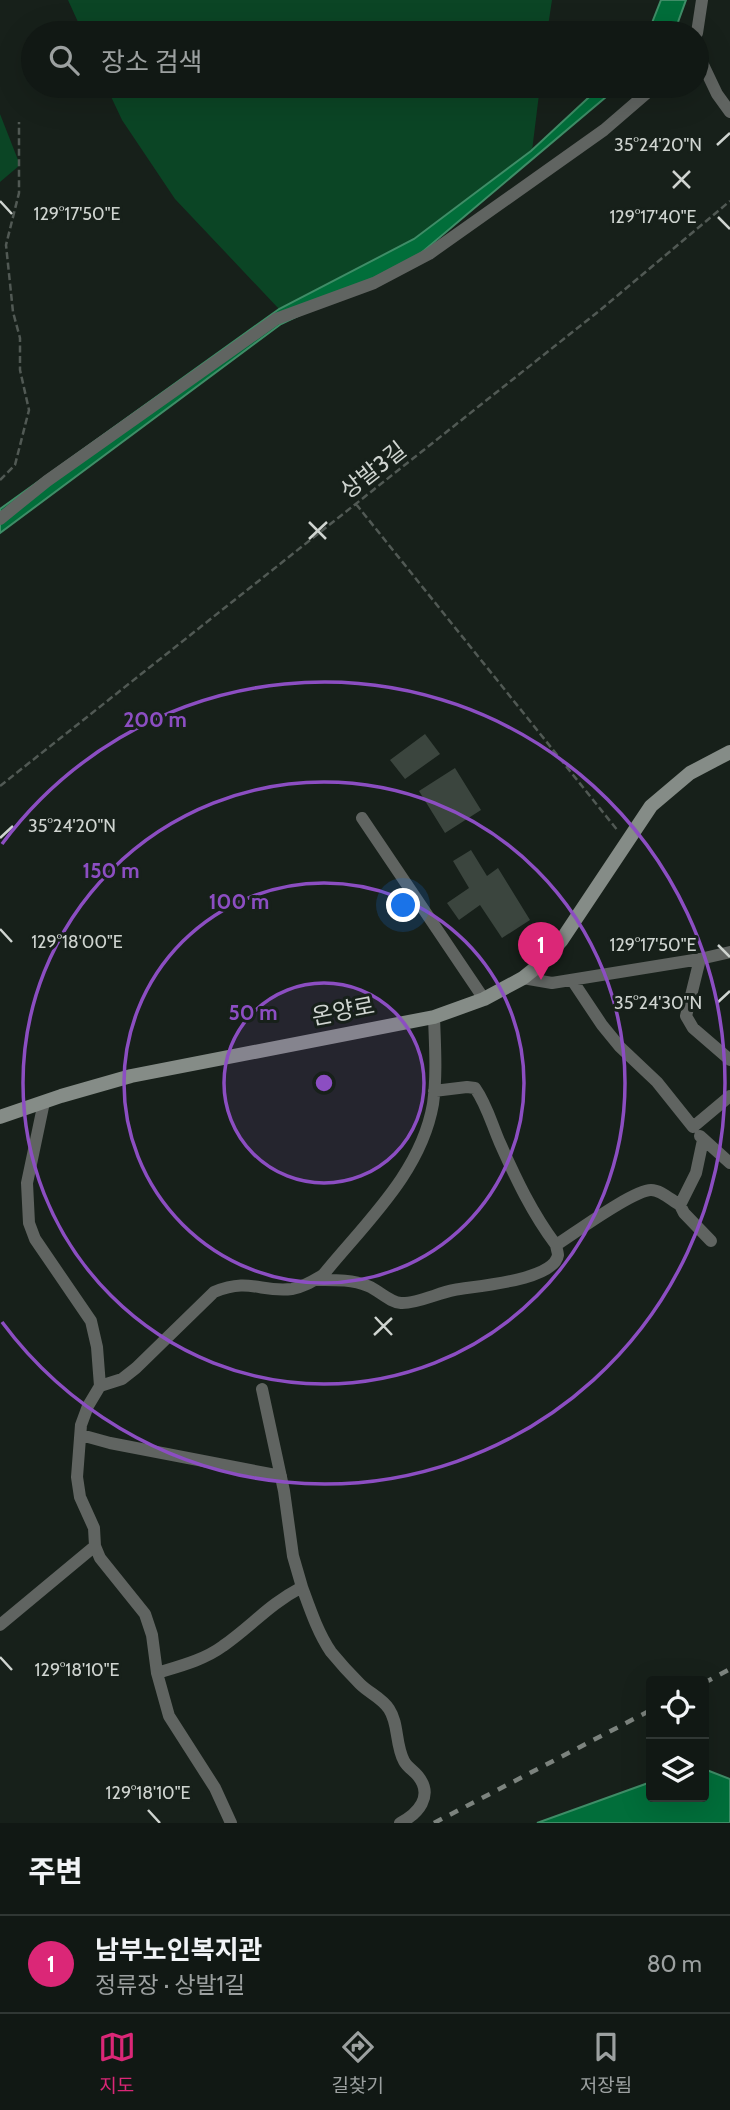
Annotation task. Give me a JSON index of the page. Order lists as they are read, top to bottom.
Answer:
{
  "streets": {
    "main road": ["온양로"],
    "path": ["상발3길"]
  },
  "page": {
    "search": "장소 검색",
    "pins": "1",
    "heading": "주변",
    "list": [
      {
        "mark": "1",
        "name": "남부노인복지관",
        "note": "정류장 · 상발1길",
        "value": "80 m"
      }
    ],
    "nav": ["지도", "길찾기", "저장됨"]
  },
  "coordinates": [
    "35°24'20\"N",
    "129°17'50\"E",
    "129°17'40\"E",
    "129°18'00\"E",
    "35°24'30\"N",
    "129°18'10\"E"
  ],
  "rings": [
    "200 m",
    "150 m",
    "100 m",
    "50 m"
  ]
}
